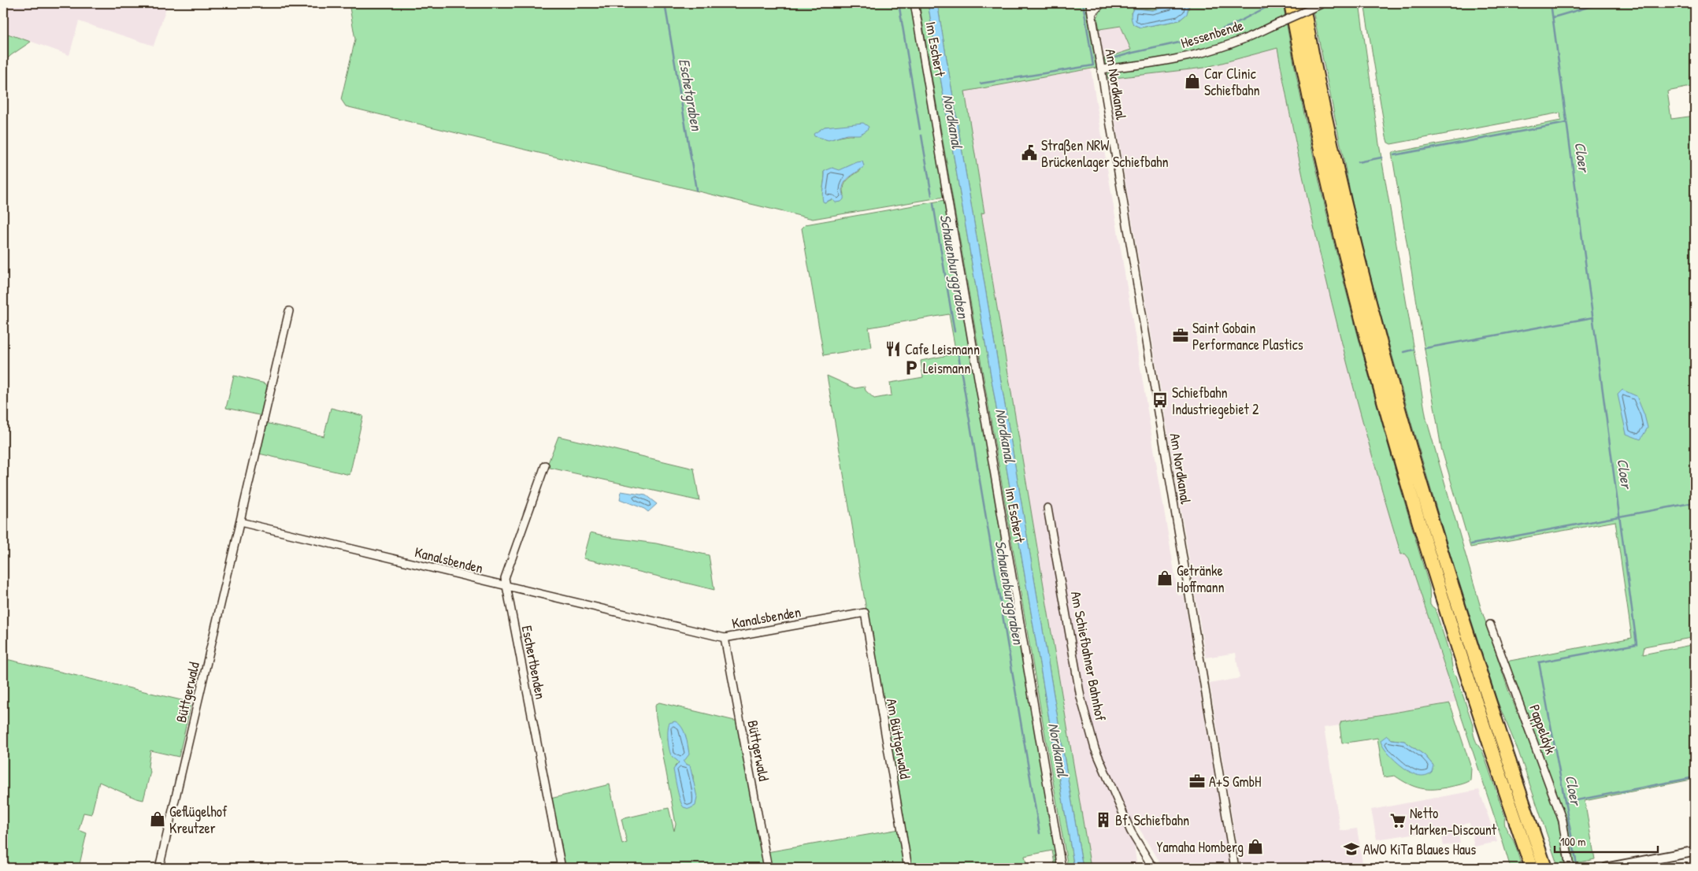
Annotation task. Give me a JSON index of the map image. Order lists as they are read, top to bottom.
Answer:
{
  "streets": {
    "street": [
      "Hessenbende",
      "Im Eschert",
      "Am Nordkanal",
      "Kanalsbenden",
      "Am Schiefbahner Bahnhof",
      "Eschertbenden",
      "Büttgerwald",
      "Pappeldyk",
      "Am Büttgerwald"
    ]
  },
  "crossings": [
    ["Hessenbende", "Am Nordkanal"],
    ["Kanalsbenden", "Eschertbenden"],
    ["Kanalsbenden", "Büttgerwald"],
    ["Kanalsbenden", "Am Büttgerwald"]
  ],
  "water": [
    "Eschetgraben",
    "Nordkanal",
    "Cloer",
    "Schauenburggraben"
  ],
  "places": {
    "shop": [
      "Car Clinic Schiefbahn",
      "Getränke Hoffmann",
      "Geflügelhof Kreutzer",
      "Yamaha Homberg"
    ],
    "public building": ["Straßen NRW Brückenlager Schiefbahn"],
    "office": ["Saint Gobain Performance Plastics", "A+S GmbH"],
    "restaurant": ["Cafe Leismann"],
    "parking": ["Leismann"],
    "bus stop": ["Schiefbahn Industriegebiet 2"],
    "building": ["Bf. Schiefbahn"],
    "supermarket": ["Netto Marken-Discount"],
    "school or university": ["AWO KiTa Blaues Haus"]
  },
  "scale_bar": "100 m"
}
